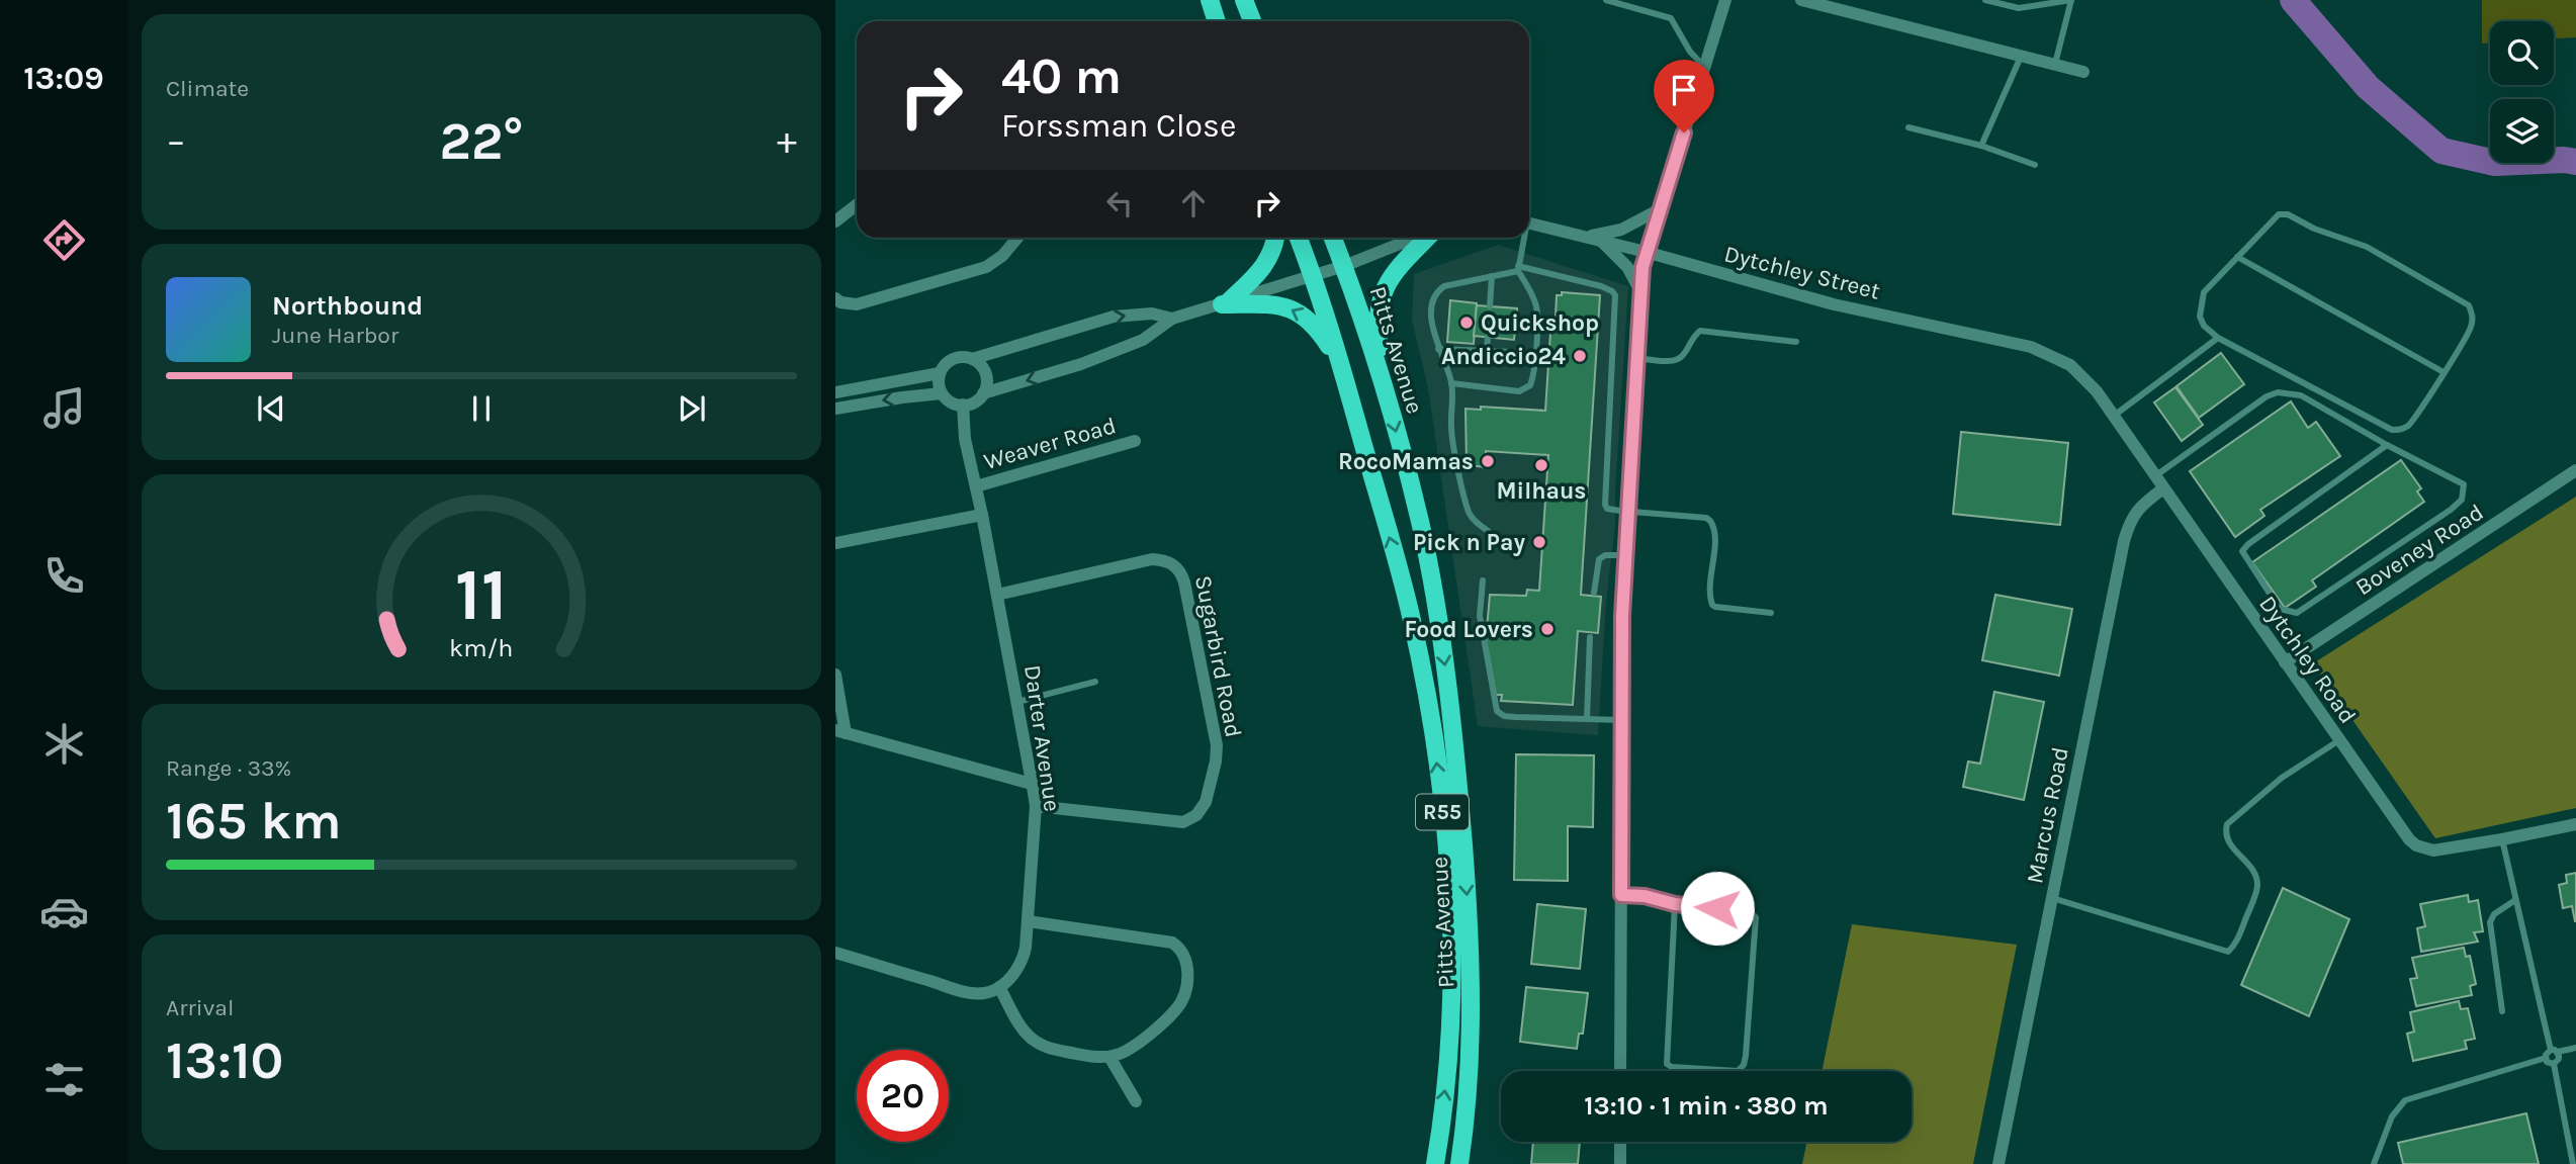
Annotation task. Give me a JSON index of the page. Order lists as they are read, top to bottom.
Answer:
{
  "streets": {
    "main road": ["Pitts Avenue", "R55"],
    "street": [
      "Dytchley Street",
      "Weaver Road",
      "Boveney Road",
      "Sugarbird Road",
      "Dytchley Road",
      "Darter Avenue",
      "Marcus Road"
    ]
  },
  "crossings": [
    ["Dytchley Street", "Dytchley Road"],
    ["Pitts Avenue", "R55"],
    ["Weaver Road", "Darter Avenue"],
    ["Boveney Road", "Dytchley Road"],
    ["Sugarbird Road", "Darter Avenue"],
    ["Dytchley Road", "Marcus Road"]
  ],
  "places": [
    "Quickshop",
    "Andiccio24",
    "RocoMamas",
    "Milhaus",
    "Pick n Pay",
    "Food Lovers"
  ],
  "page": {
    "tabs": "13:09",
    "tile": [
      "Climate",
      ["Range · 33%", "165 km"],
      ["Arrival", "13:10"]
    ],
    "turn": ["40 m", "Forssman Close"],
    "heat": ["−", "22°", "+"],
    "song": ["Northbound", "June Harbor"],
    "limit": "20",
    "trip": "13:10 · 1 min · 380 m",
    "gauge": ["11", "km/h"]
  }
}
